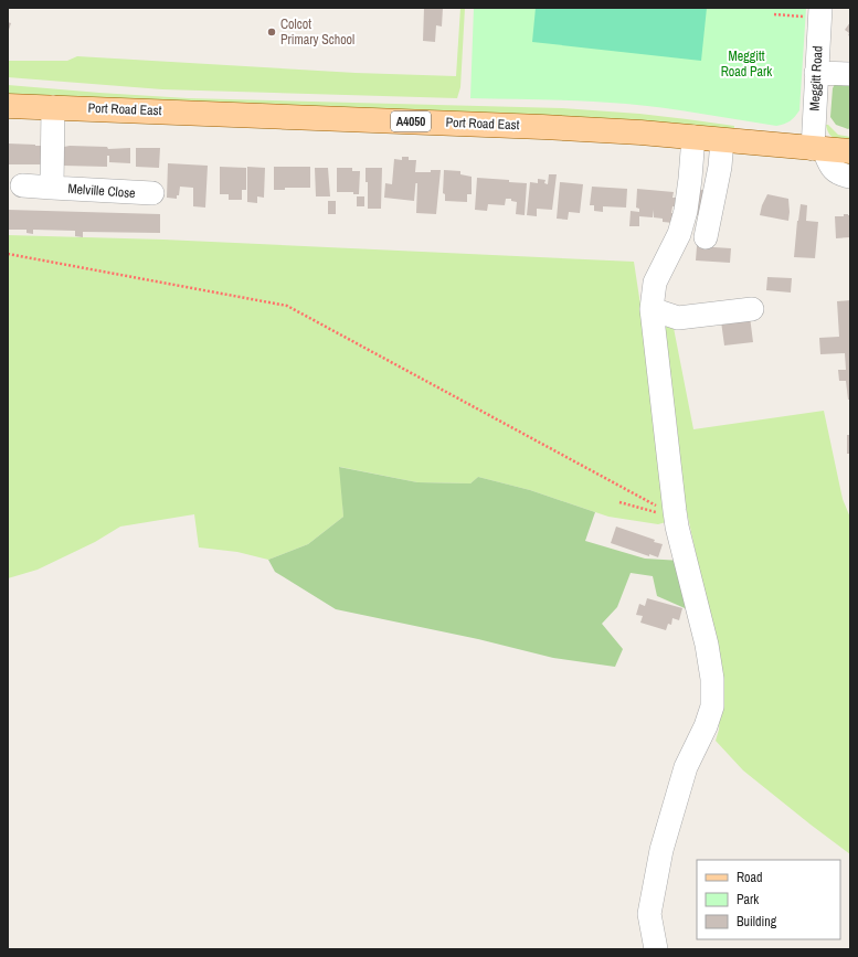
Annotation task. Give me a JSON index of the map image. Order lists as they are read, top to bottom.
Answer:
{
  "streets": {
    "main road": ["Port Road East", "A4050"],
    "street": ["Meggitt Road", "Melville Close"]
  },
  "crossings": [
    ["Meggitt Road", "Port Road East"],
    ["Port Road East", "Melville Close"]
  ],
  "parks": ["Meggitt Road Park"],
  "places": ["Colcot Primary School"],
  "legend": ["Road", "Park", "Building"]
}
